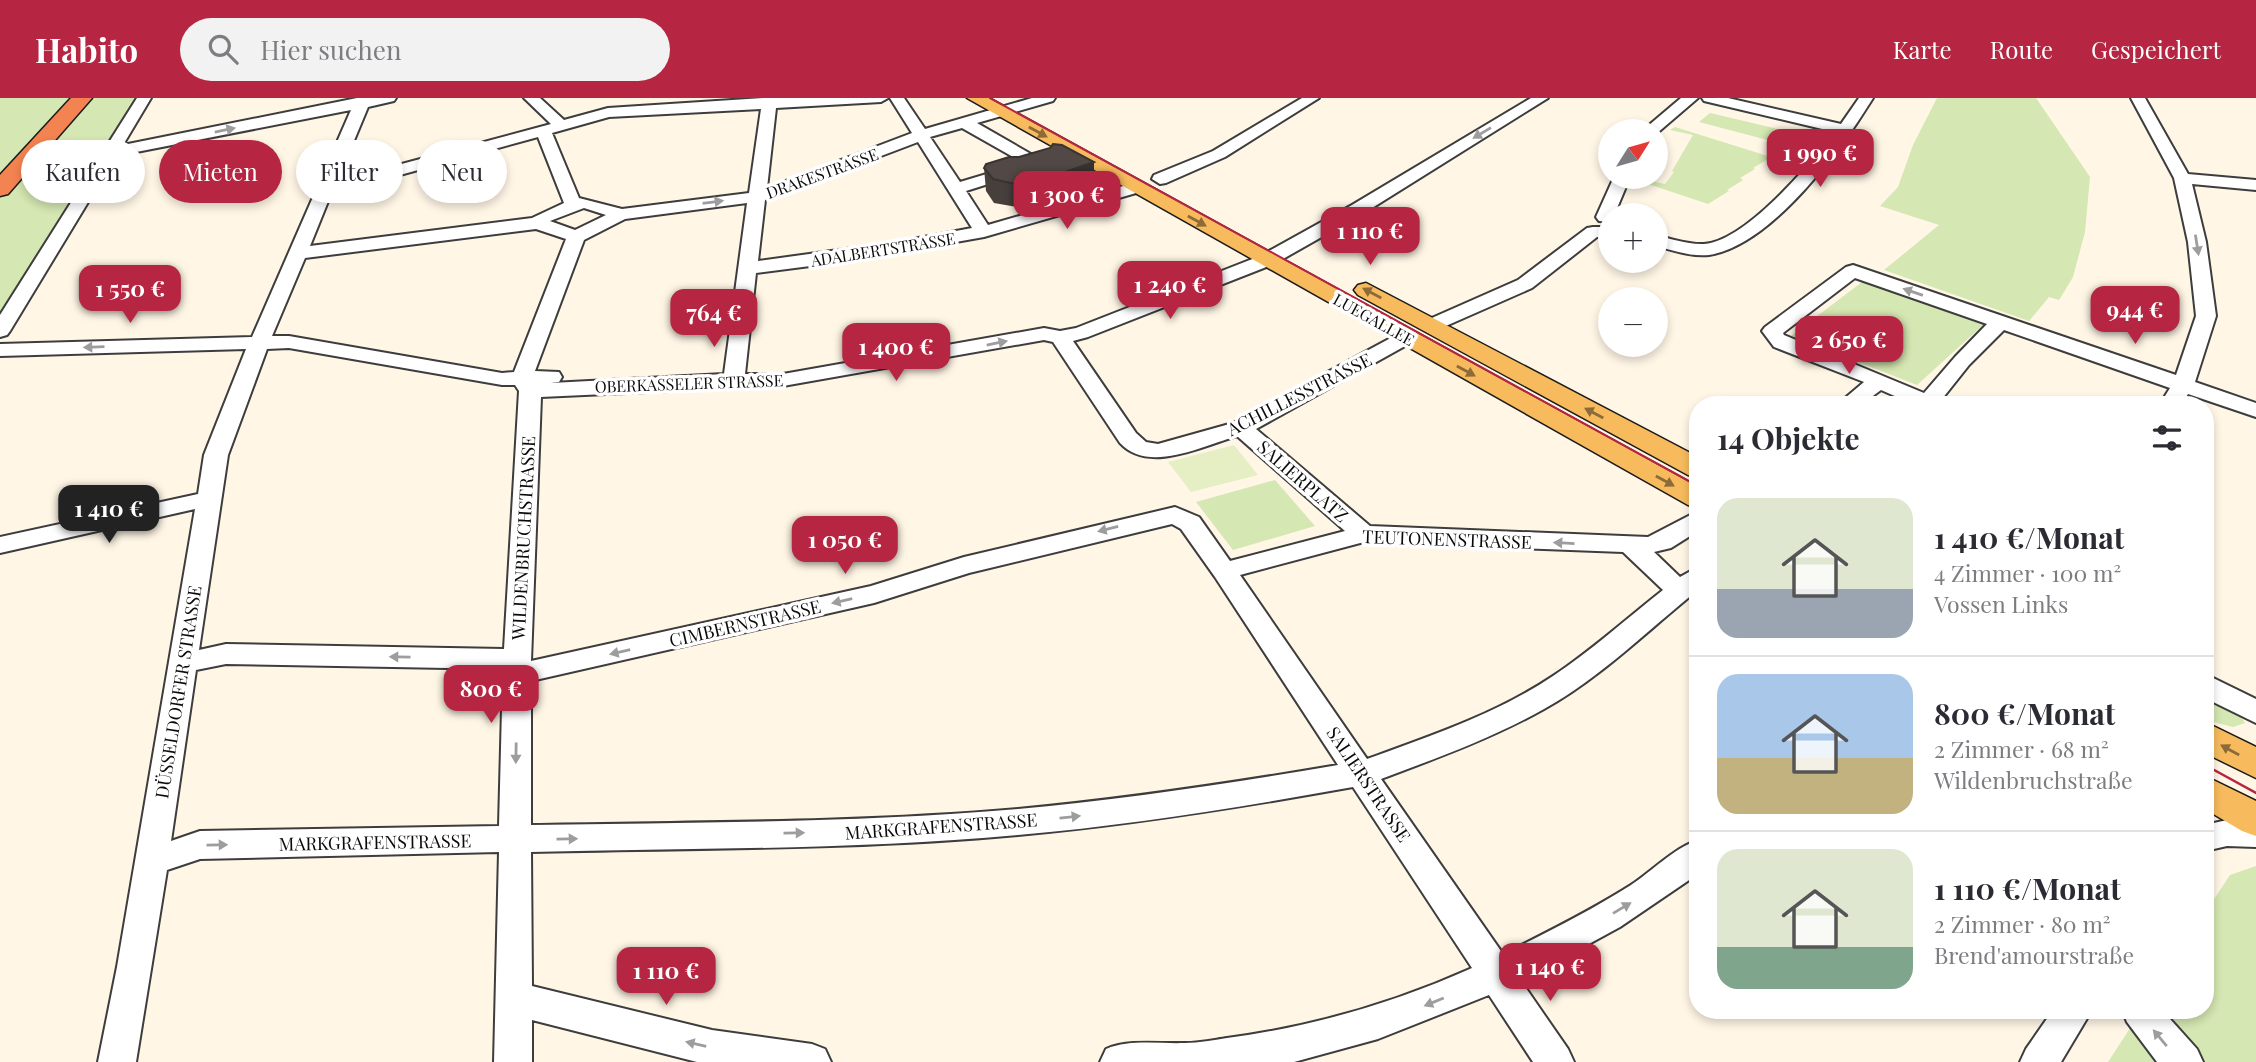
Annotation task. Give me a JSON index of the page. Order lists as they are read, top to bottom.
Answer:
{
  "streets": {
    "main road": ["LUEGALLEE"],
    "street": [
      "DRAKESTRASSE",
      "ADALBERTSTRASSE",
      "OBERKASSELER STRASSE",
      "ACHILLESSTRASSE",
      "SALIERPLATZ",
      "WILDENBRUCHSTRASSE",
      "TEUTONENSTRASSE",
      "CIMBERNSTRASSE",
      "DÜSSELDORFER STRASSE",
      "SALIERSTRASSE",
      "MARKGRAFENSTRASSE"
    ]
  },
  "crossings": [
    ["DRAKESTRASSE", "LUEGALLEE"],
    ["ADALBERTSTRASSE", "LUEGALLEE"],
    ["LUEGALLEE", "OBERKASSELER STRASSE"],
    ["LUEGALLEE", "ACHILLESSTRASSE"],
    ["OBERKASSELER STRASSE", "ACHILLESSTRASSE"],
    ["OBERKASSELER STRASSE", "WILDENBRUCHSTRASSE"],
    ["OBERKASSELER STRASSE", "DÜSSELDORFER STRASSE"],
    ["ACHILLESSTRASSE", "SALIERPLATZ"],
    ["SALIERPLATZ", "TEUTONENSTRASSE"],
    ["WILDENBRUCHSTRASSE", "CIMBERNSTRASSE"],
    ["WILDENBRUCHSTRASSE", "MARKGRAFENSTRASSE"],
    ["TEUTONENSTRASSE", "SALIERSTRASSE"],
    ["TEUTONENSTRASSE", "MARKGRAFENSTRASSE"],
    ["CIMBERNSTRASSE", "DÜSSELDORFER STRASSE"],
    ["CIMBERNSTRASSE", "SALIERSTRASSE"],
    ["DÜSSELDORFER STRASSE", "MARKGRAFENSTRASSE"],
    ["SALIERSTRASSE", "MARKGRAFENSTRASSE"]
  ],
  "one_way": ["TEUTONENSTRASSE", "CIMBERNSTRASSE", "MARKGRAFENSTRASSE"],
  "north": "top right",
  "page": {
    "header": "Habito",
    "search": "Hier suchen",
    "nav": ["Karte", "Route", "Gespeichert"],
    "map_buttons": ["+", "−"],
    "price": [
      "1 990 €",
      "1 300 €",
      "1 110 €",
      "1 240 €",
      "1 550 €",
      "944 €",
      "764 €",
      "2 650 €",
      "1 400 €",
      "1 410 €",
      "1 050 €",
      "800 €",
      "1 140 €",
      "1 110 €"
    ],
    "chip": [
      "Kaufen",
      "Mieten",
      "Filter",
      "Neu"
    ],
    "heading": "14 Objekte",
    "list": [
      {
        "name": "1 410 €/Monat",
        "note": "4 Zimmer · 100 m² · Vossen Links"
      },
      {
        "name": "800 €/Monat",
        "note": "2 Zimmer · 68 m² · Wildenbruchstraße"
      },
      {
        "name": "1 110 €/Monat",
        "note": "2 Zimmer · 80 m² · Brend'amourstraße"
      }
    ]
  }
}
